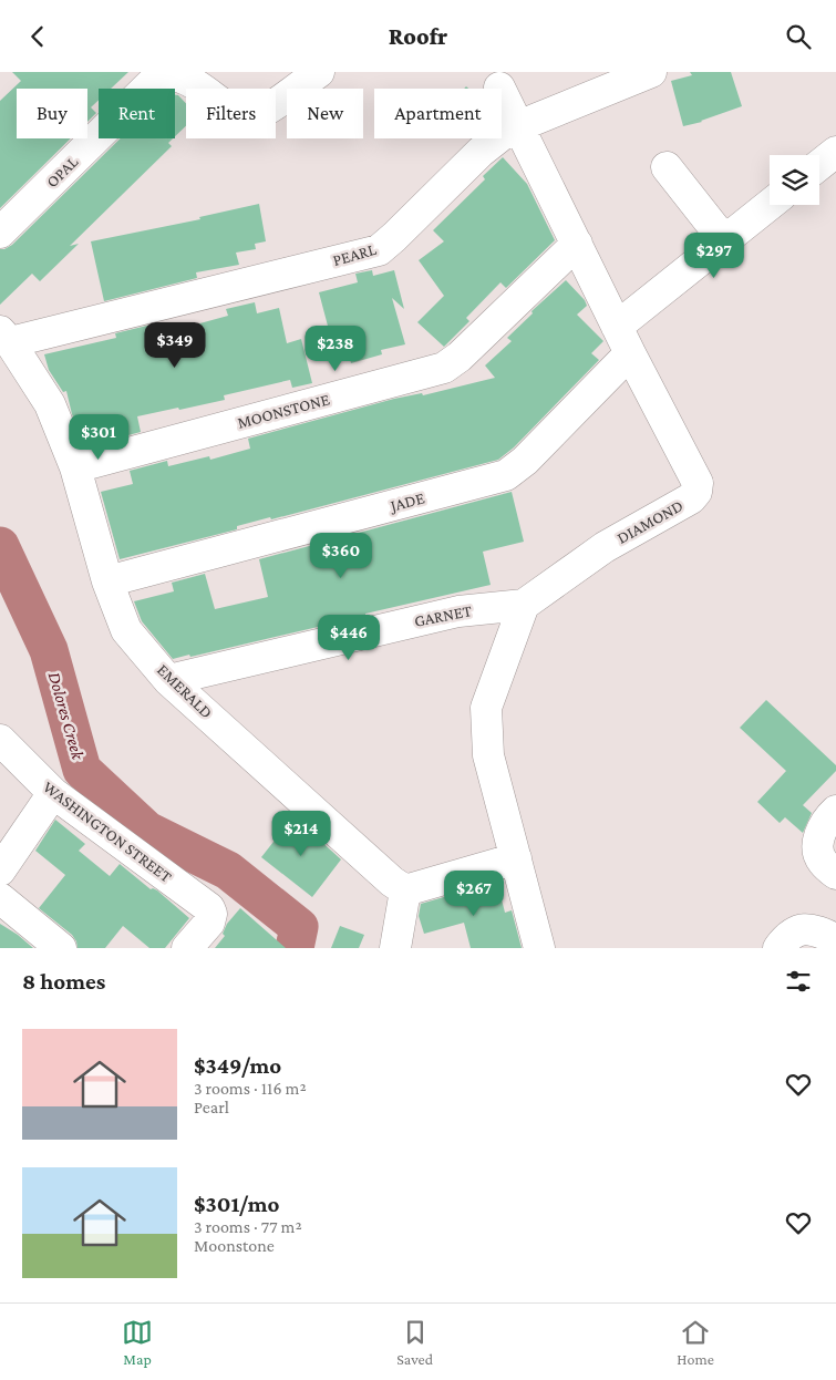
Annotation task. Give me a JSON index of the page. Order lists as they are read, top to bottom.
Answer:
{
  "streets": {
    "street": [
      "OPAL",
      "PEARL",
      "MOONSTONE",
      "JADE",
      "DIAMOND",
      "GARNET",
      "EMERALD",
      "WASHINGTON STREET"
    ]
  },
  "crossings": [
    ["PEARL", "DIAMOND"],
    ["PEARL", "EMERALD"],
    ["MOONSTONE", "DIAMOND"],
    ["MOONSTONE", "EMERALD"],
    ["JADE", "DIAMOND"],
    ["JADE", "EMERALD"],
    ["DIAMOND", "GARNET"],
    ["GARNET", "EMERALD"]
  ],
  "water": ["Dolores Creek"],
  "page": {
    "header": "Roofr",
    "chip": [
      "Buy",
      "Rent",
      "Filters",
      "New",
      "Apartment"
    ],
    "price": [
      "$297",
      "$349",
      "$238",
      "$301",
      "$360",
      "$446",
      "$214",
      "$267"
    ],
    "heading": "8 homes",
    "list": [
      {
        "name": "$349/mo",
        "note": "3 rooms · 116 m² · Pearl"
      },
      {
        "name": "$301/mo",
        "note": "3 rooms · 77 m² · Moonstone"
      }
    ],
    "tabs": ["Map", "Saved", "Home"]
  }
}
